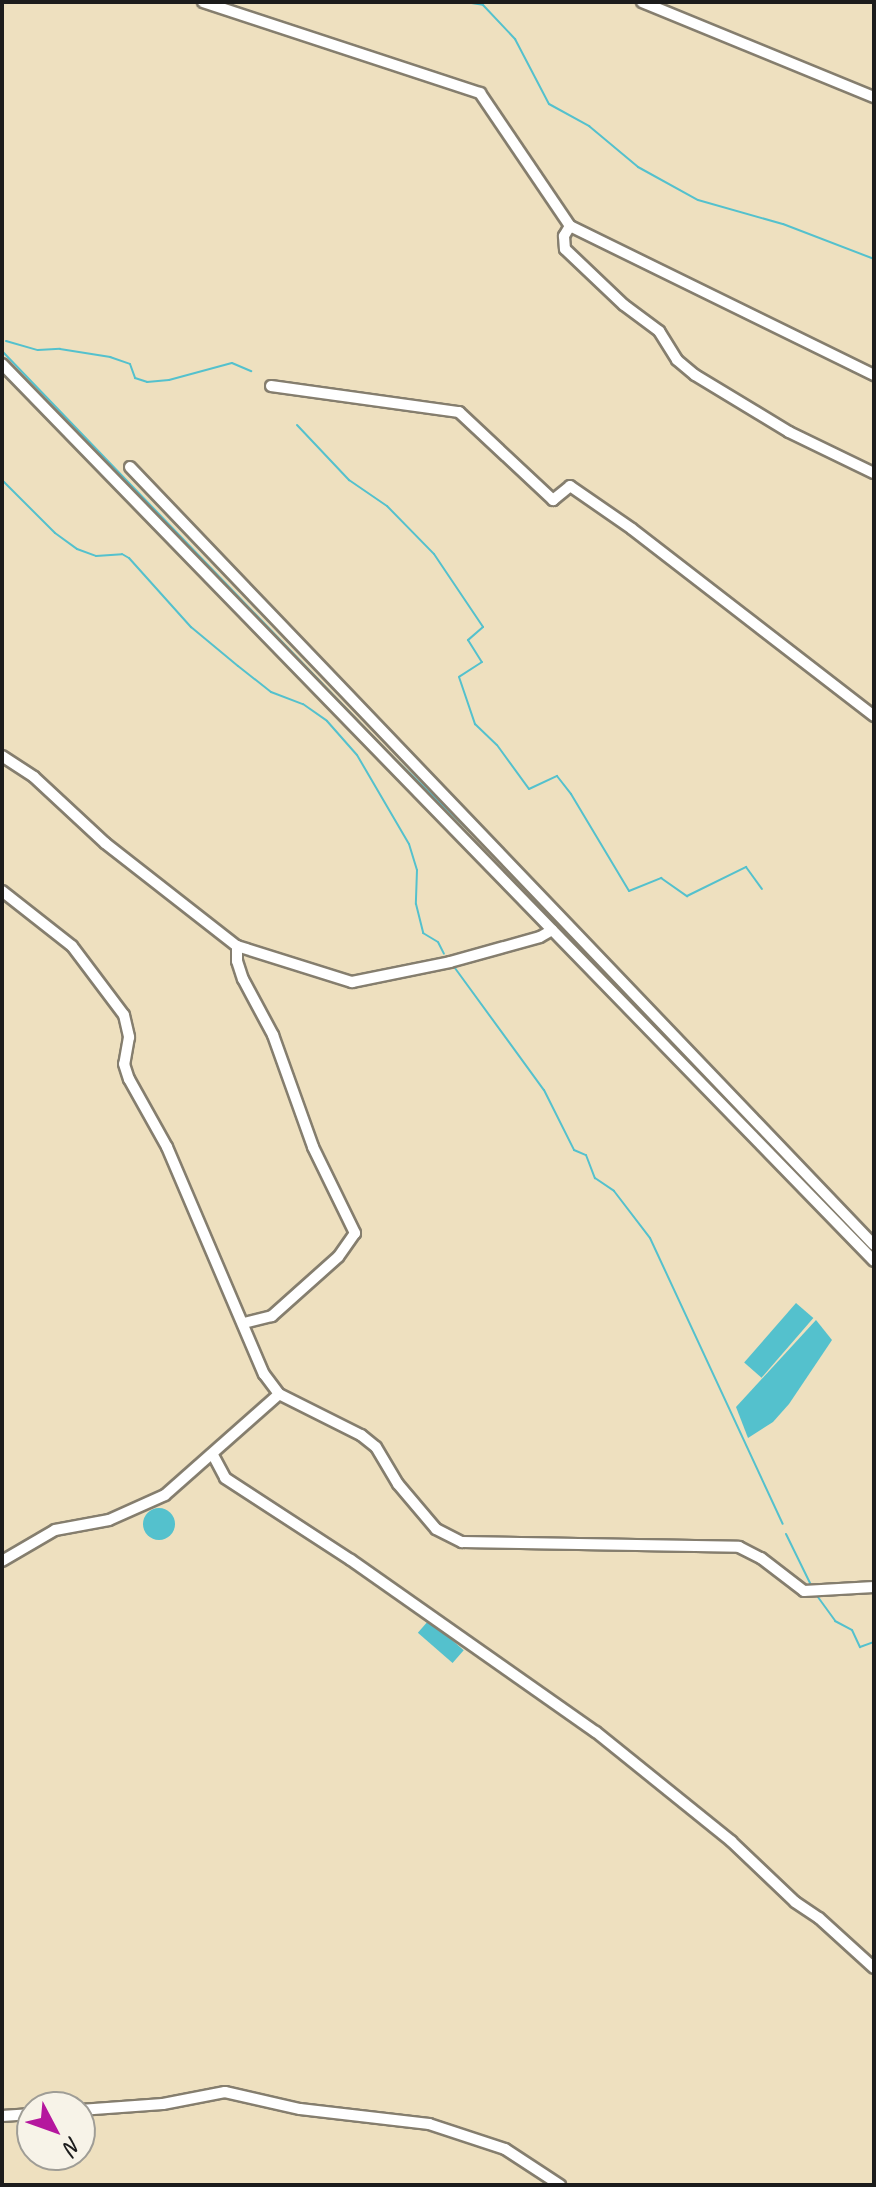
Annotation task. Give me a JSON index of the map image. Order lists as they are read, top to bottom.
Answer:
{
  "north": "bottom right"
}
